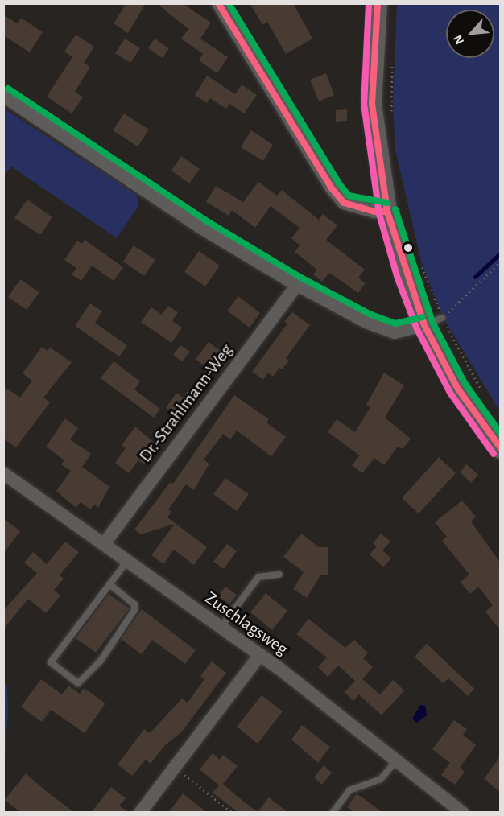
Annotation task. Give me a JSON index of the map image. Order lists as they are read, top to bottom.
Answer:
{
  "streets": {
    "street": ["Dr.-Strahlmann-Weg", "Zuschlagsweg"]
  },
  "crossings": [
    ["Dr.-Strahlmann-Weg", "Zuschlagsweg"]
  ],
  "north": "bottom left"
}
